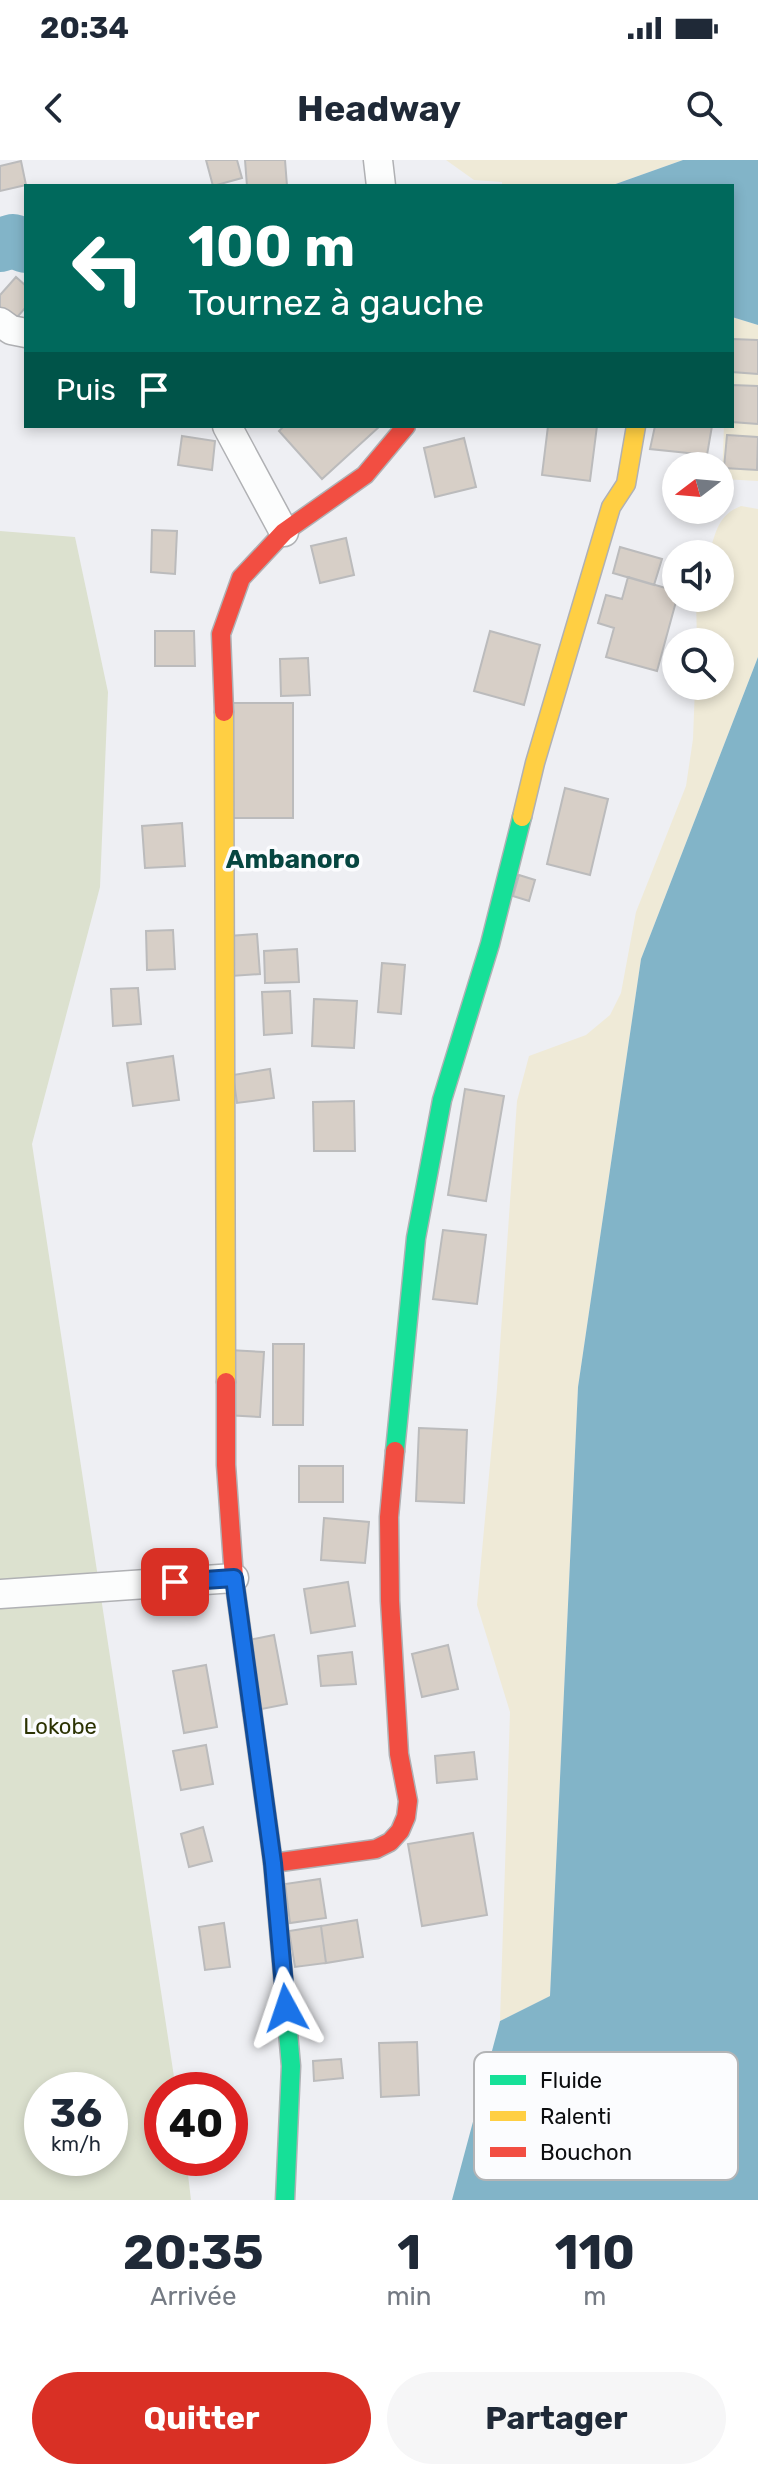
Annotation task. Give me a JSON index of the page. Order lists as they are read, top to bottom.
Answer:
{
  "districts": ["Ambanoro"],
  "parks": ["Lokobe"],
  "legend": ["Fluide", "Ralenti", "Bouchon"],
  "north": "left",
  "page": {
    "status": "20:34",
    "header": "Headway",
    "turn": ["100 m", "Tournez à gauche"],
    "then": "Puis",
    "speed": "36 km/h",
    "limit": "40",
    "eta": [
      "20:35",
      "Arrivée",
      "1",
      "min",
      "110",
      "m"
    ],
    "buttons": ["Quitter", "Partager"]
  }
}
